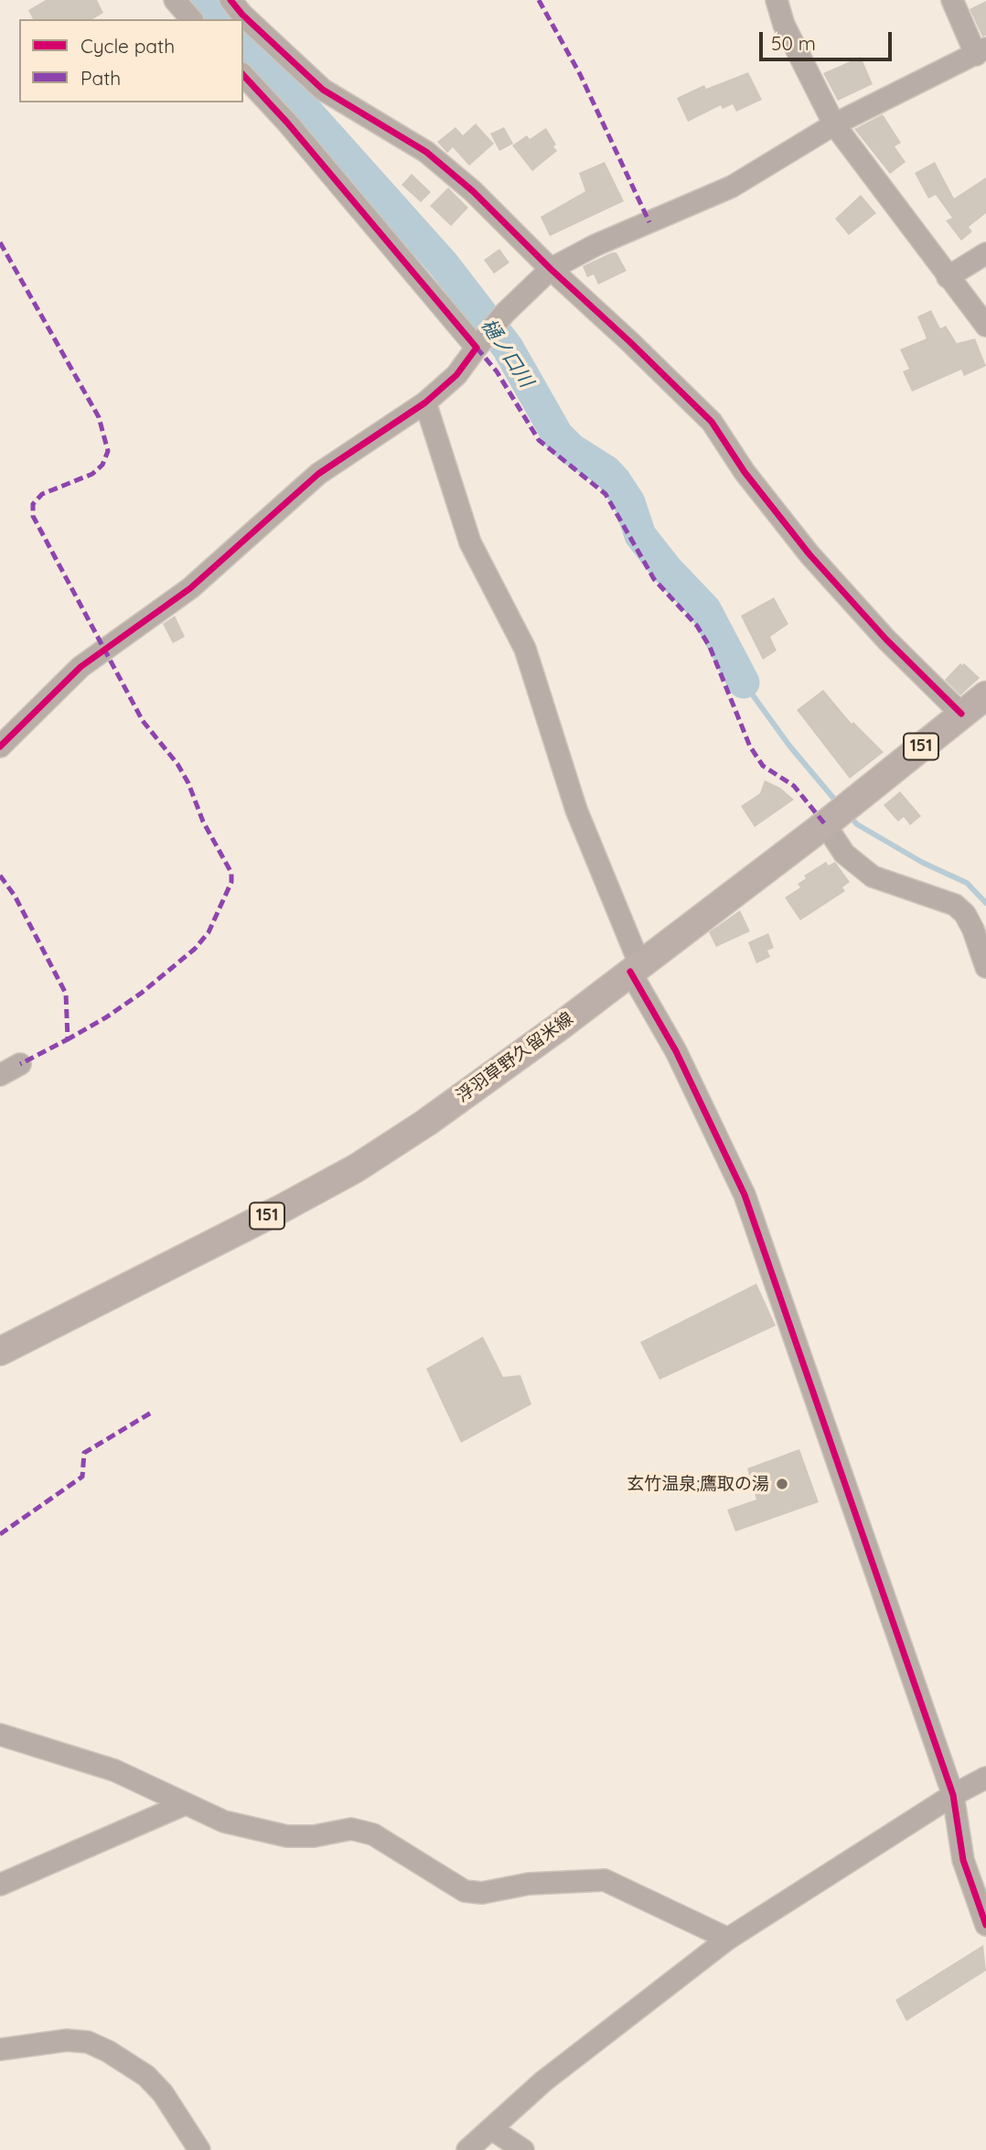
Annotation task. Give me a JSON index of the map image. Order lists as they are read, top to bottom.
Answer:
{
  "streets": {
    "main road": ["151", "浮羽草野久留米線"]
  },
  "water": ["樋ノ口川"],
  "places": ["玄竹温泉;鷹取の湯"],
  "legend": ["Cycle path", "Path"],
  "scale_bar": "50 m"
}
